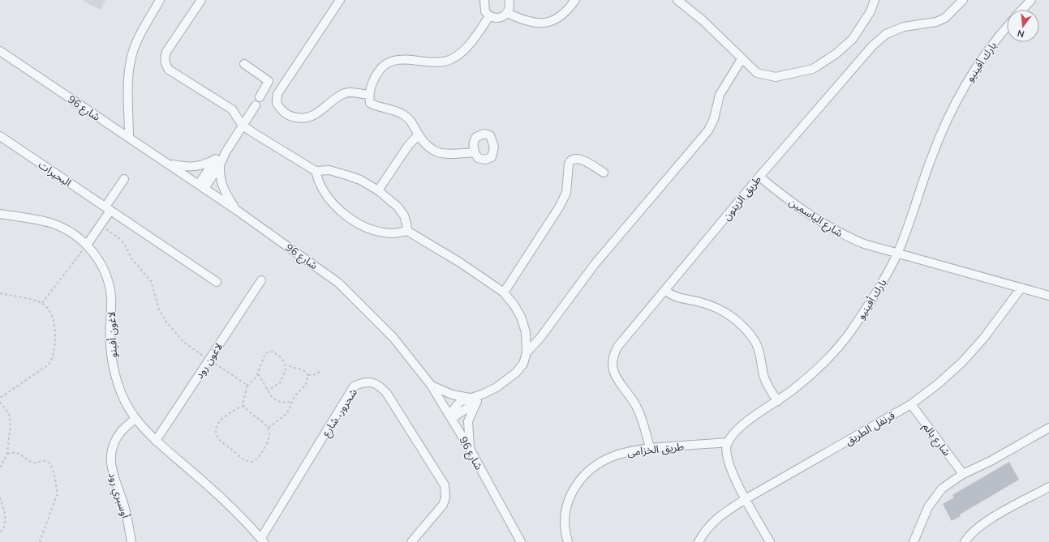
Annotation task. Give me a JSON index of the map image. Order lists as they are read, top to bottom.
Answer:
{
  "streets": {
    "street": [
      "بارك أفينيو",
      "شارع 96",
      "البحيرات",
      "طريق الزيتون",
      "شارع الياسمين",
      "لاغون أفينو",
      "لاغون رود",
      "شحرور، شارع",
      "قرنفل الطريق",
      "شارع بالم",
      "طريق الخزامى",
      "أوسبري رود"
    ]
  },
  "crossings": [
    ["بارك أفينيو", "شارع الياسمين"],
    ["بارك أفينيو", "طريق الخزامى"],
    ["طريق الزيتون", "شارع الياسمين"],
    ["طريق الزيتون", "طريق الخزامى"],
    ["شارع الياسمين", "قرنفل الطريق"],
    ["لاغون أفينو", "لاغون رود"],
    ["لاغون أفينو", "شحرور، شارع"],
    ["لاغون أفينو", "أوسبري رود"],
    ["قرنفل الطريق", "شارع بالم"]
  ],
  "north": "bottom"
}
